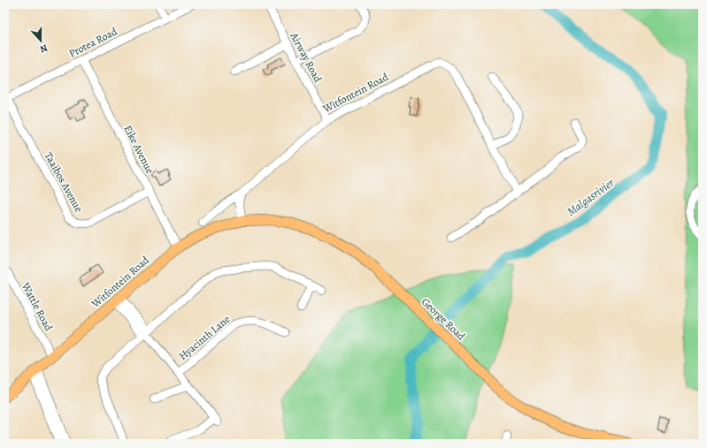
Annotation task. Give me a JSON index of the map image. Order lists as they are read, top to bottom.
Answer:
{
  "streets": {
    "main road": ["Witfontein Road", "George Road"],
    "street": [
      "Protea Road",
      "Airway Road",
      "Eike Avenue",
      "Taaibos Avenue",
      "Wattle Road",
      "Hyacinth Lane"
    ]
  },
  "crossings": [
    ["Protea Road", "Eike Avenue"],
    ["Protea Road", "Taaibos Avenue"],
    ["Airway Road", "Witfontein Road"],
    ["Witfontein Road", "Eike Avenue"],
    ["Witfontein Road", "Wattle Road"],
    ["Witfontein Road", "George Road"],
    ["Eike Avenue", "Taaibos Avenue"]
  ],
  "water": ["Malgasrivier"],
  "north": "bottom"
}
